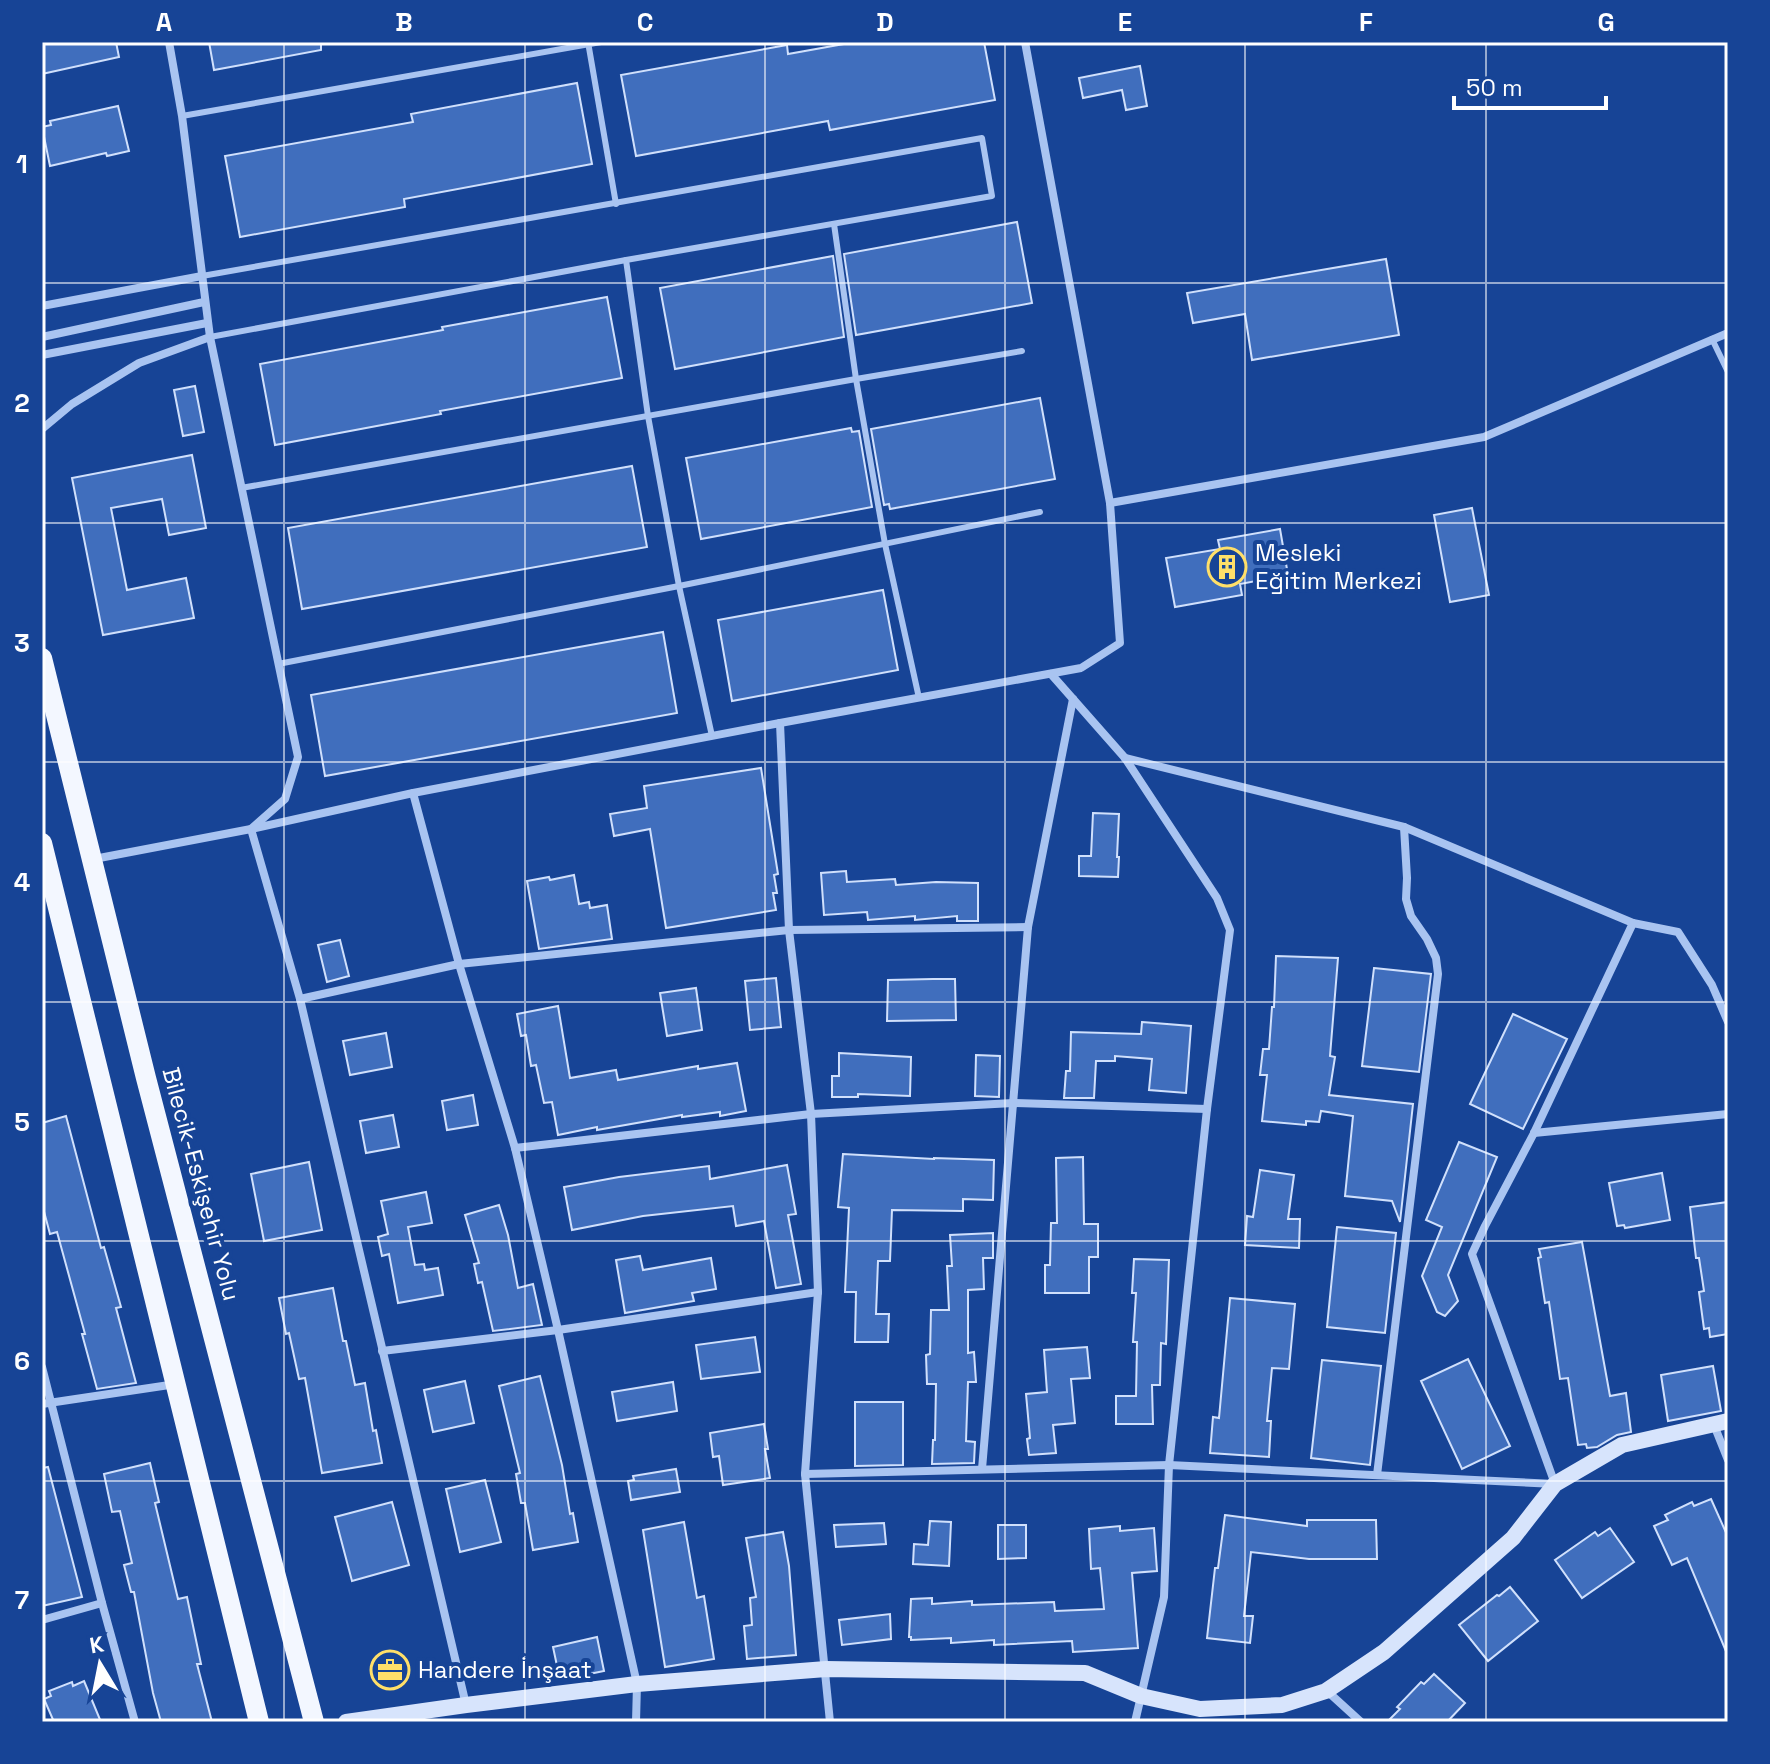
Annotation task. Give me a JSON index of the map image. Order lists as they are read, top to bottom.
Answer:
{
  "streets": {
    "main road": ["Bilecik-Eskişehir Yolu"]
  },
  "places": {
    "building": ["Mesleki Eğitim Merkezi"],
    "office": ["Handere İnşaat"]
  },
  "scale_bar": "50 m",
  "north": "top",
  "grid": {
    "columns": [
      "A",
      "B",
      "C",
      "D",
      "E",
      "F",
      "G"
    ],
    "rows": [
      "1",
      "2",
      "3",
      "4",
      "5",
      "6",
      "7"
    ]
  }
}
